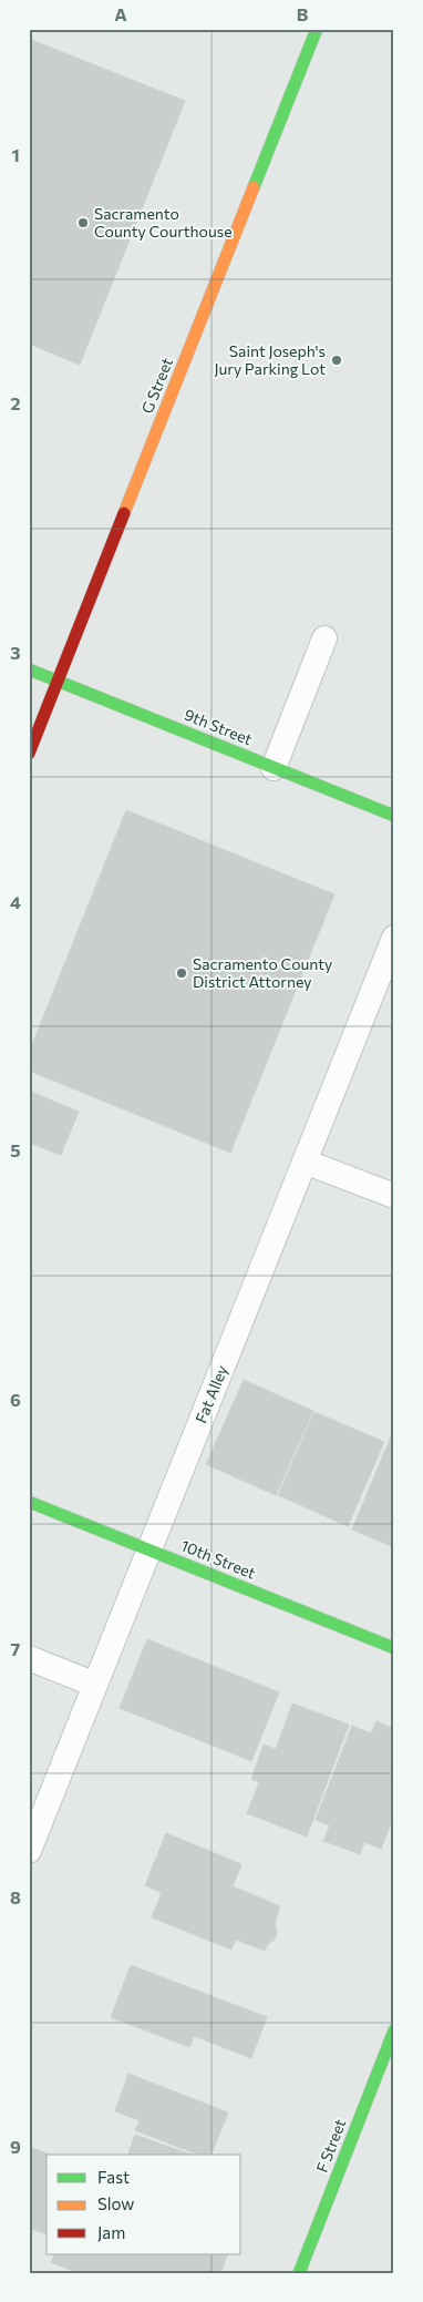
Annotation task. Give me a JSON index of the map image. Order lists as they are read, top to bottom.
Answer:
{
  "streets": {
    "street": [
      "G Street",
      "9th Street",
      "10th Street",
      "F Street"
    ],
    "lane": ["Fat Alley"]
  },
  "crossings": [
    ["G Street", "9th Street"],
    ["Fat Alley", "10th Street"]
  ],
  "places": ["Sacramento County Courthouse", "Saint Joseph's Jury Parking Lot", "Sacramento County District Attorney"],
  "legend": ["Fast", "Slow", "Jam"],
  "grid": {
    "columns": ["A", "B"],
    "rows": [
      "1",
      "2",
      "3",
      "4",
      "5",
      "6",
      "7",
      "8",
      "9"
    ]
  }
}
